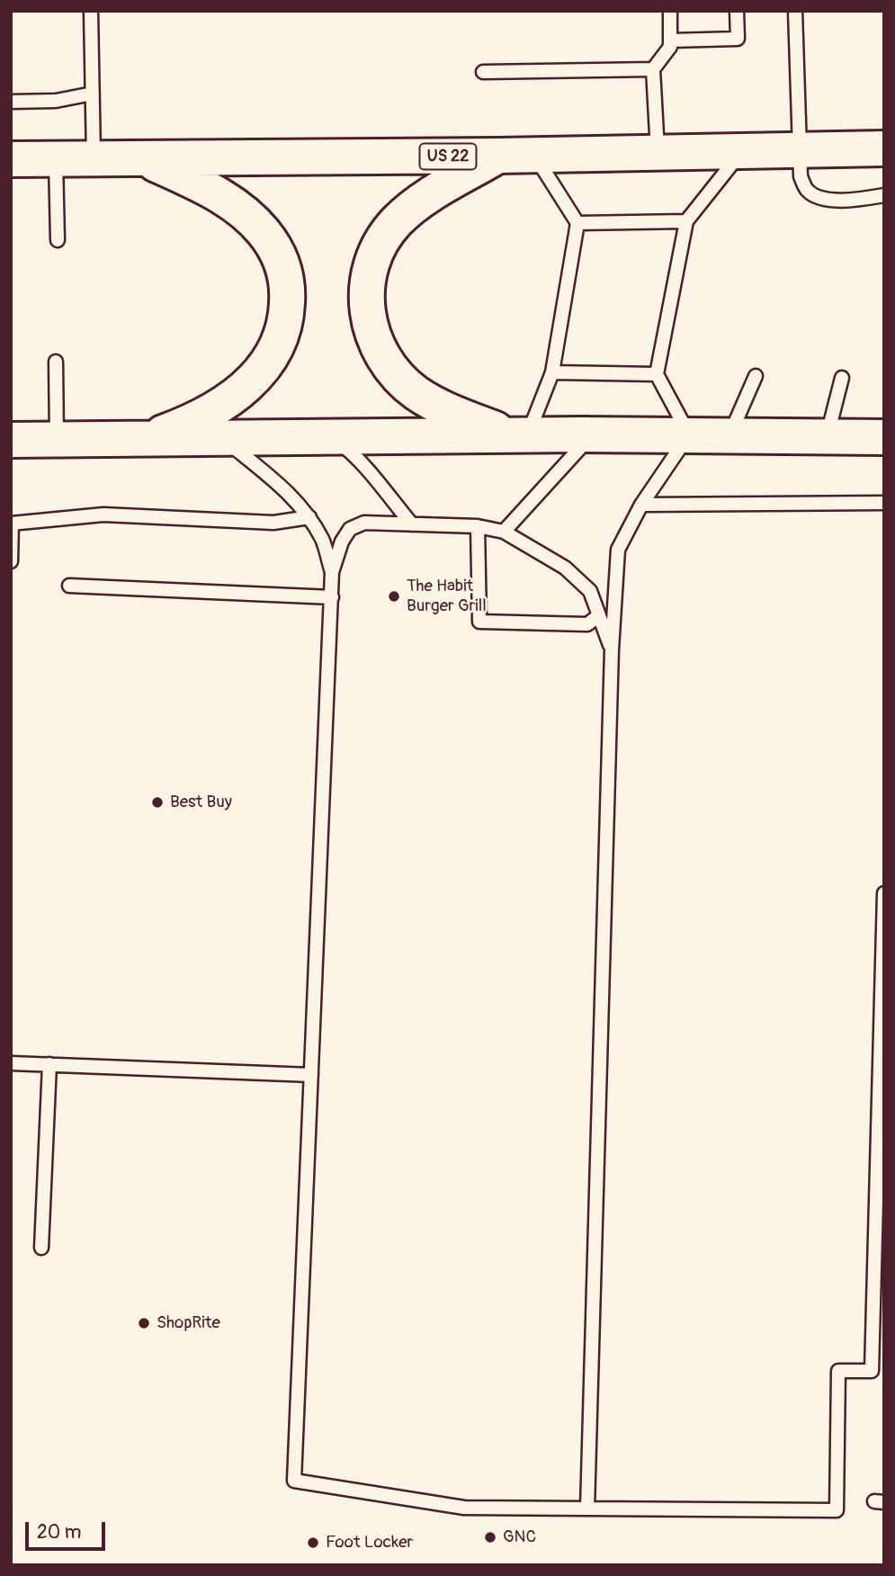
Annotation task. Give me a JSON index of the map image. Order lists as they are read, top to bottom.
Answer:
{
  "streets": {
    "highway": ["US 22"]
  },
  "places": [
    "The Habit Burger Grill",
    "Best Buy",
    "ShopRite",
    "GNC",
    "Foot Locker"
  ],
  "scale_bar": "20 m"
}
